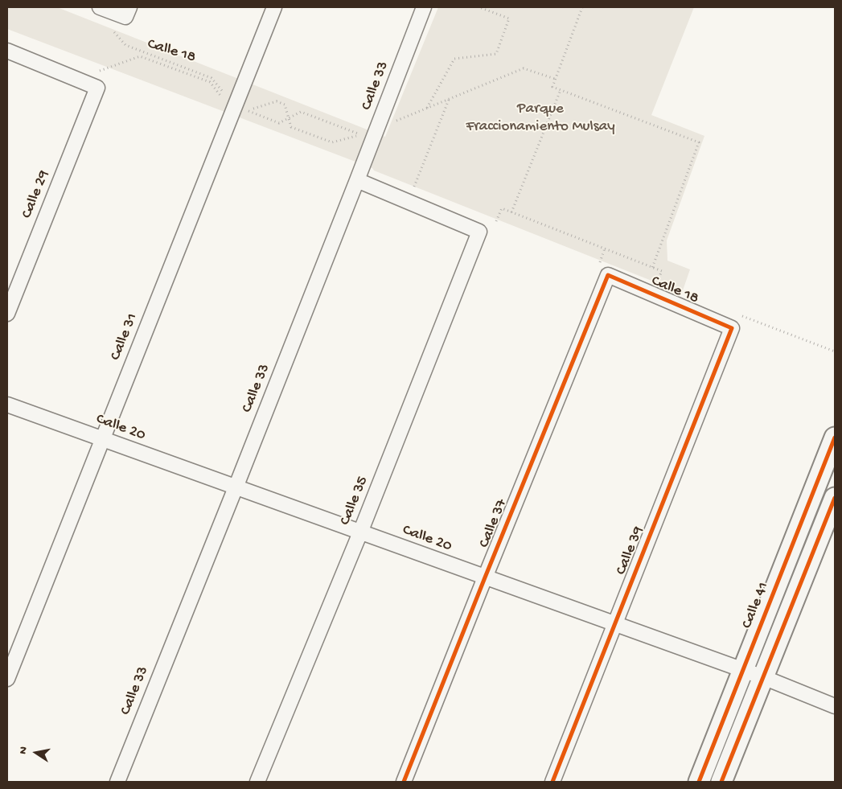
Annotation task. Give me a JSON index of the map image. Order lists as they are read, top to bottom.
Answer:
{
  "streets": {
    "main road": ["Calle 41"],
    "street": [
      "Calle 18",
      "Calle 33",
      "Calle 29",
      "Calle 31",
      "Calle 20",
      "Calle 35",
      "Calle 37",
      "Calle 39"
    ]
  },
  "crossings": [
    ["Calle 18", "Calle 37"],
    ["Calle 18", "Calle 39"],
    ["Calle 33", "Calle 20"],
    ["Calle 33", "Calle 35"],
    ["Calle 31", "Calle 20"],
    ["Calle 20", "Calle 35"],
    ["Calle 20", "Calle 37"],
    ["Calle 20", "Calle 39"],
    ["Calle 20", "Calle 41"]
  ],
  "parks": ["Parque Fraccionamiento Mulsay"],
  "north": "left"
}
